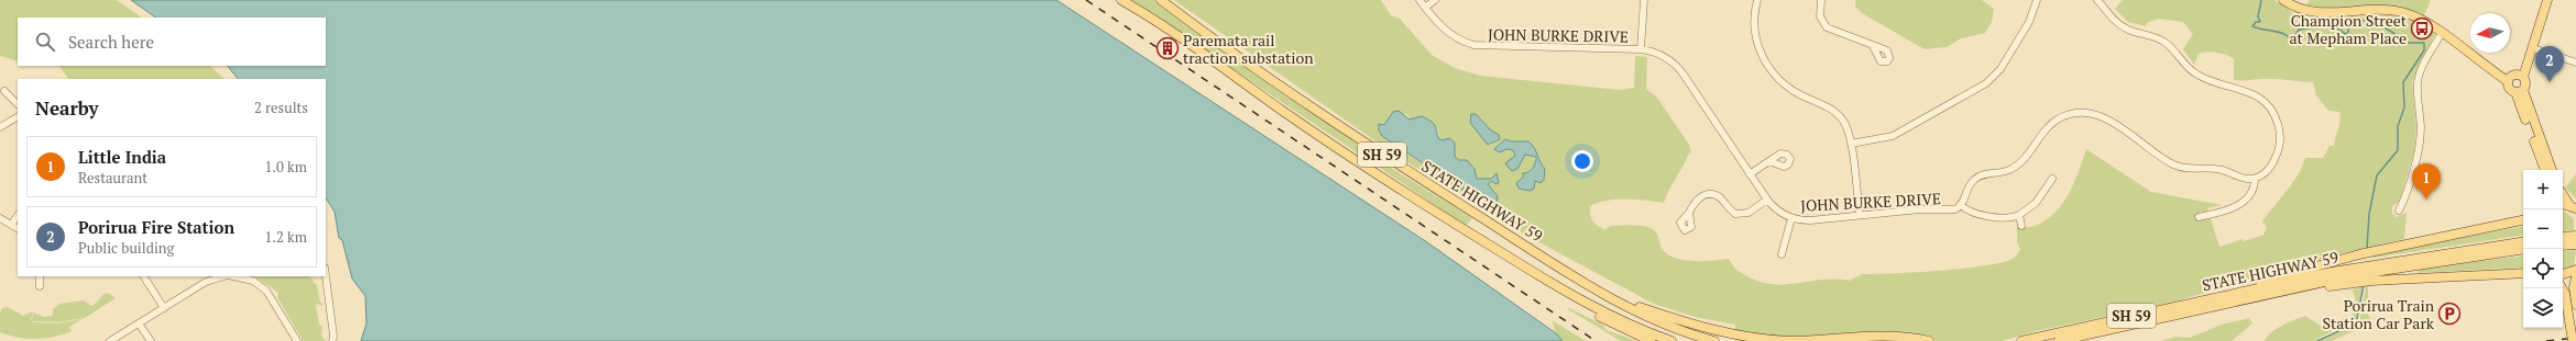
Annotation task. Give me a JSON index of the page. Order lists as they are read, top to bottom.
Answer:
{
  "streets": {
    "main road": ["SH 59", "STATE HIGHWAY 59"],
    "street": ["JOHN BURKE DRIVE"]
  },
  "places": {
    "bus stop": ["Champion Street at Mepham Place"],
    "building": ["Paremata rail traction substation"],
    "parking": ["Porirua Train Station Car Park"]
  },
  "north": "left",
  "page": {
    "search": "Search here",
    "pins": ["2", "1"],
    "heading": ["Nearby", "2 results"],
    "list": [
      {
        "mark": "1",
        "name": "Little India",
        "note": "Restaurant",
        "value": "1.0 km"
      },
      {
        "mark": "2",
        "name": "Porirua Fire Station",
        "note": "Public building",
        "value": "1.2 km"
      }
    ],
    "map_buttons": ["+", "−"]
  }
}
